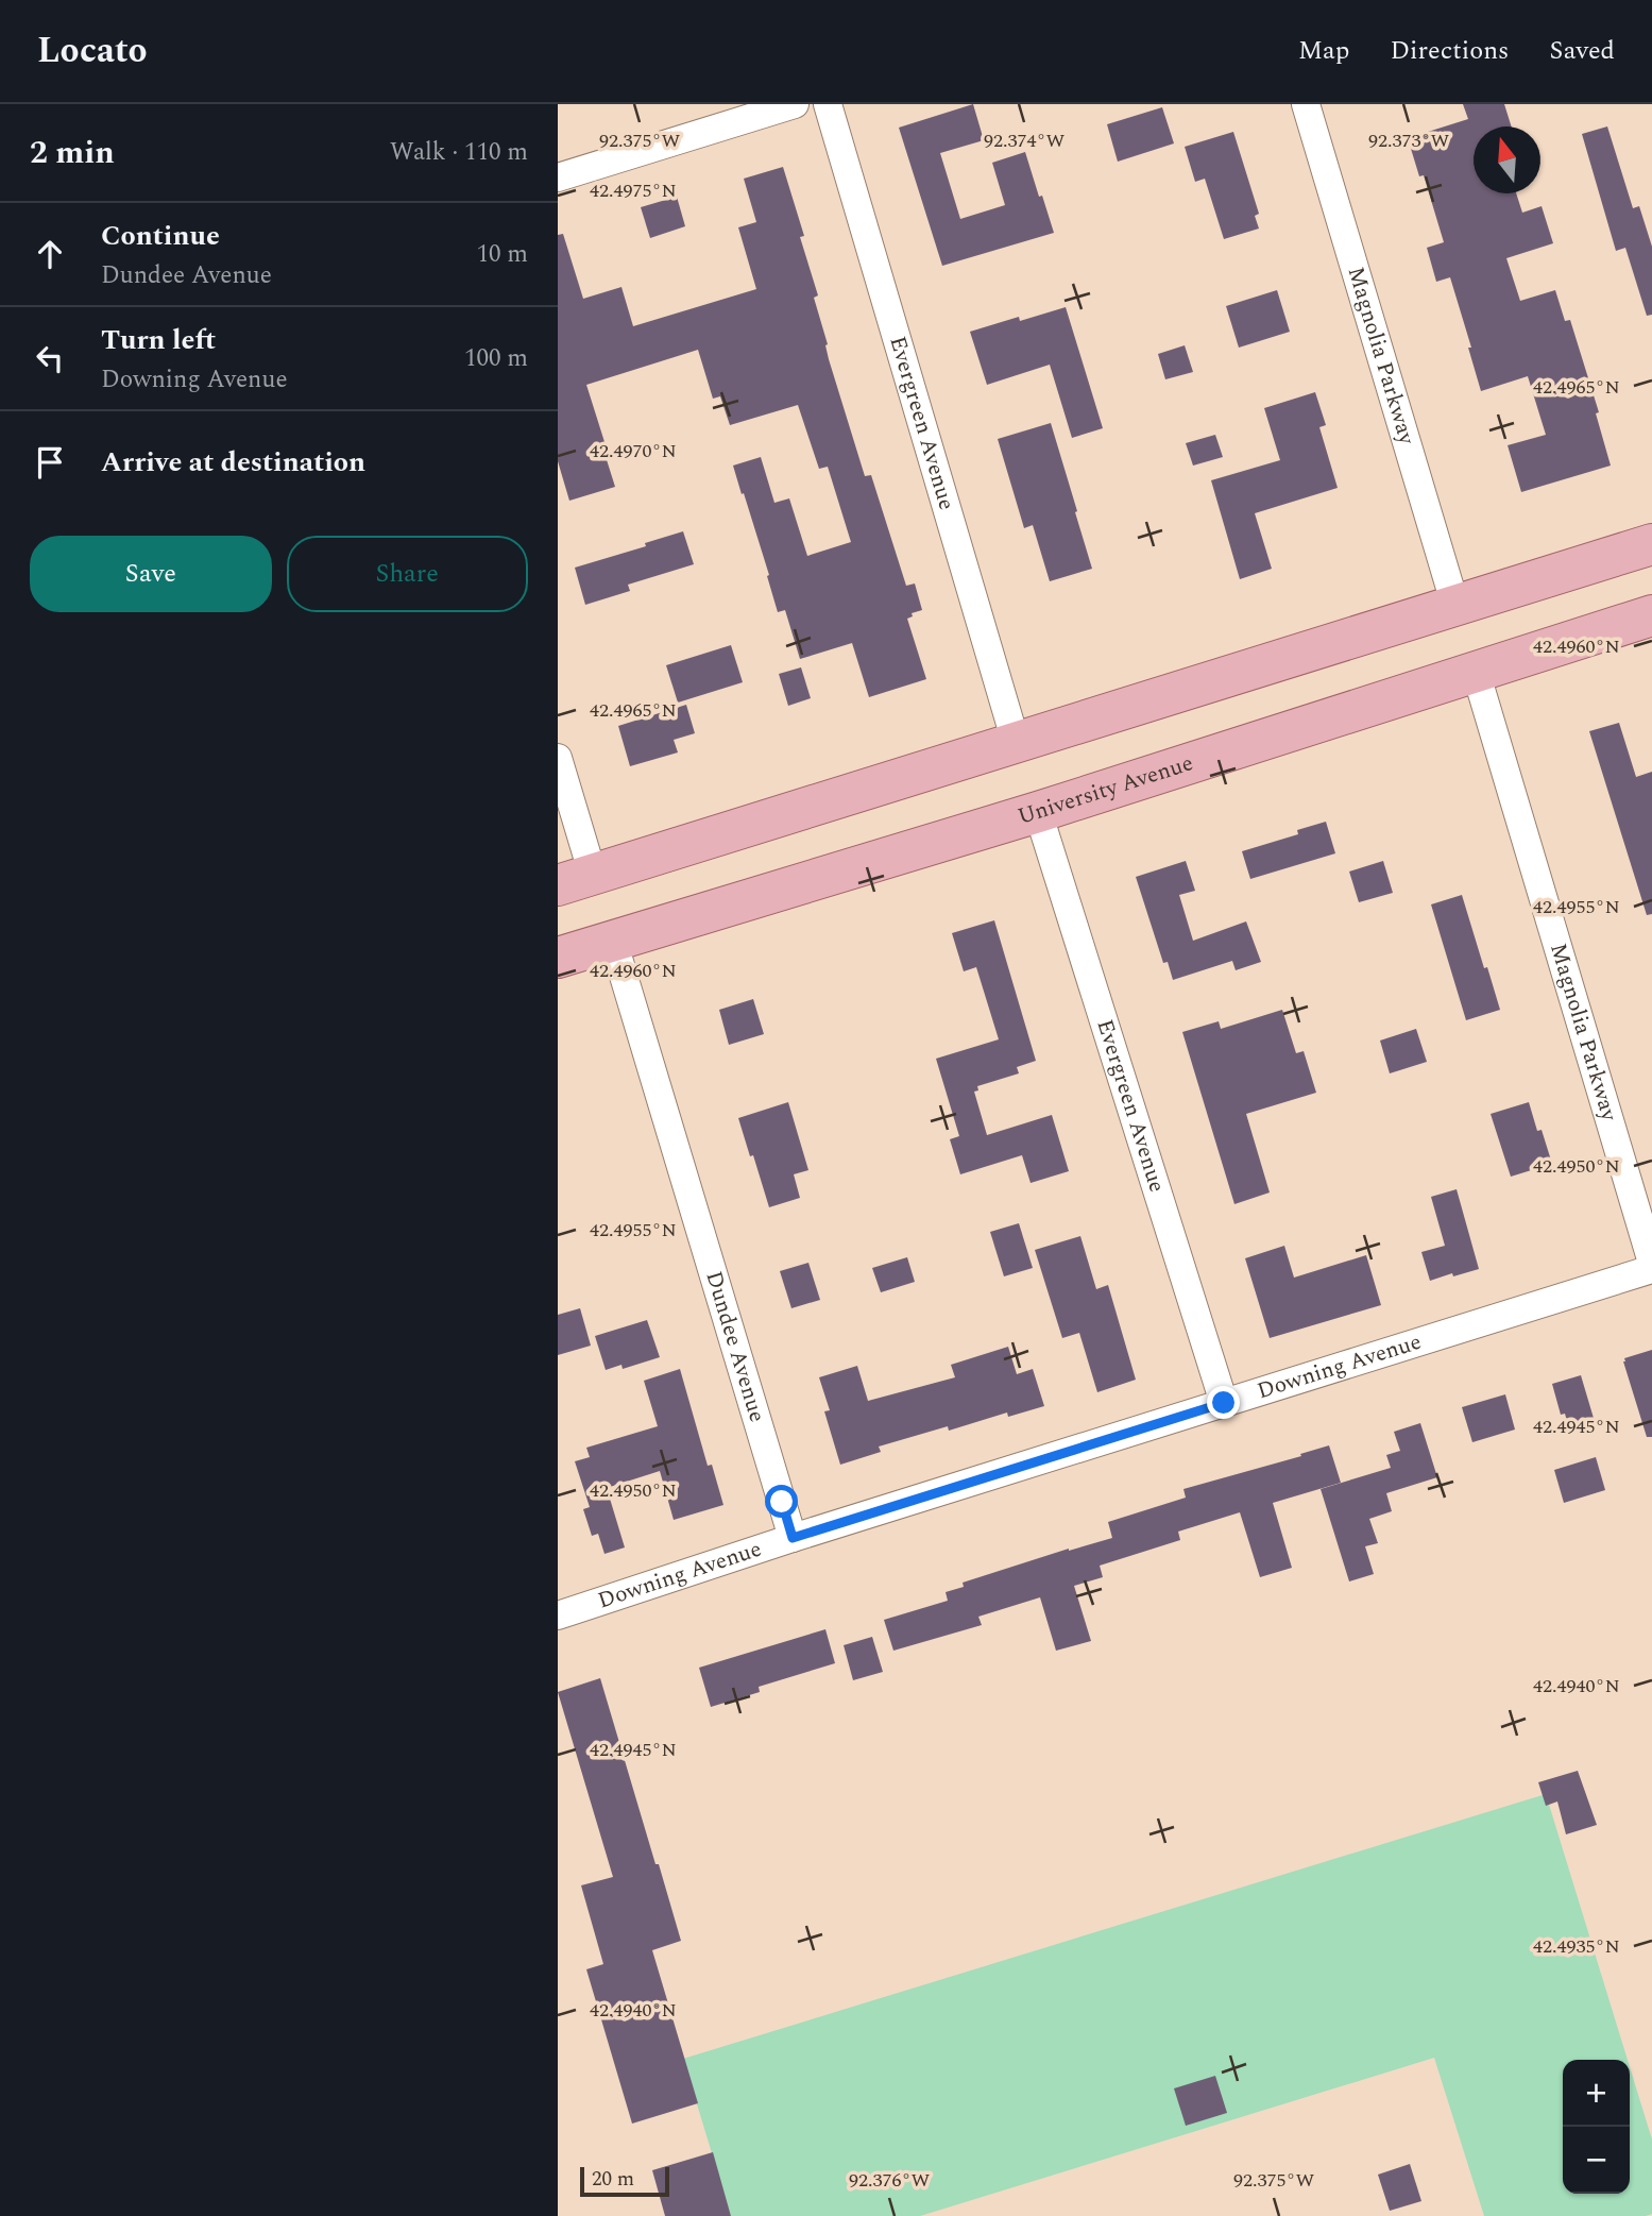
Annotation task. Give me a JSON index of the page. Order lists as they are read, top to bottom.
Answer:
{
  "streets": {
    "main road": ["University Avenue"],
    "street": [
      "Magnolia Parkway",
      "Evergreen Avenue",
      "Dundee Avenue",
      "Downing Avenue"
    ]
  },
  "crossings": [
    ["Magnolia Parkway", "University Avenue"],
    ["Evergreen Avenue", "University Avenue"],
    ["Evergreen Avenue", "Downing Avenue"],
    ["University Avenue", "Dundee Avenue"],
    ["Dundee Avenue", "Downing Avenue"]
  ],
  "scale_bar": "20 m",
  "north": "top",
  "page": {
    "header": "Locato",
    "nav": ["Map", "Directions", "Saved"],
    "heading": ["2 min", "Walk · 110 m"],
    "list": [
      ["Continue", "Dundee Avenue", "10 m"],
      ["Turn left", "Downing Avenue", "100 m"],
      "Arrive at destination"
    ],
    "buttons": ["Save", "Share"],
    "map_buttons": ["+", "−"],
    "scale": "20 m"
  },
  "coordinates": [
    "92.375°W",
    "92.373°W",
    "92.374°W",
    "42.4975°N",
    "42.4965°N",
    "42.4970°N",
    "42.4960°N",
    "42.4955°N",
    "42.4950°N",
    "42.4945°N",
    "42.4940°N",
    "42.4935°N",
    "92.376°W"
  ]
}
